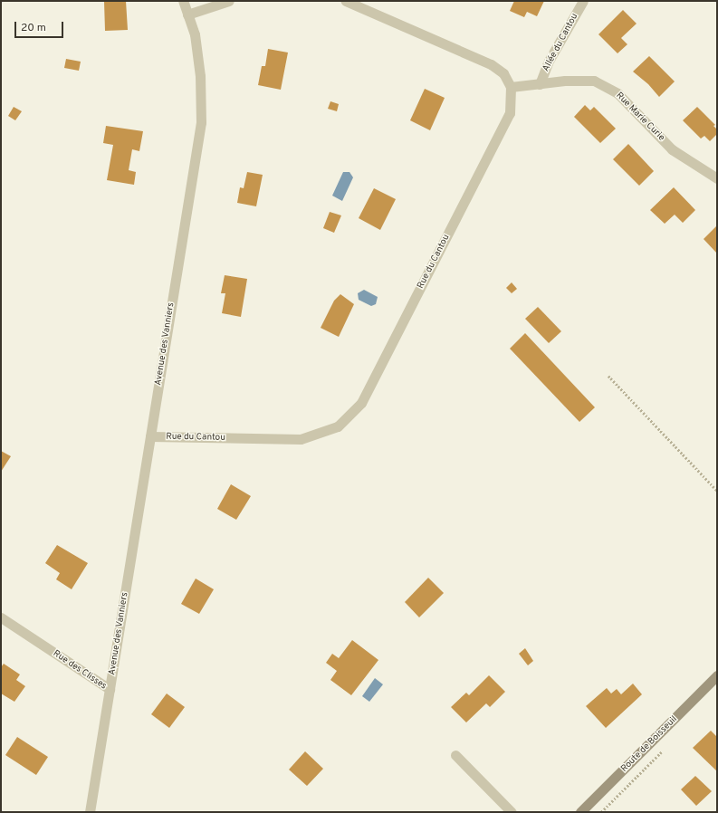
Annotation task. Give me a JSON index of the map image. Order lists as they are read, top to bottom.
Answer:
{
  "streets": {
    "main road": ["Route de Boisseuil"],
    "street": [
      "Allée du Cantou",
      "Rue Marie Curie",
      "Rue du Cantou",
      "Avenue des Vanniers",
      "Rue des Clisses"
    ]
  },
  "crossings": [
    ["Allée du Cantou", "Rue Marie Curie"],
    ["Rue Marie Curie", "Rue du Cantou"],
    ["Rue du Cantou", "Avenue des Vanniers"],
    ["Avenue des Vanniers", "Rue des Clisses"]
  ],
  "scale_bar": "20 m"
}
